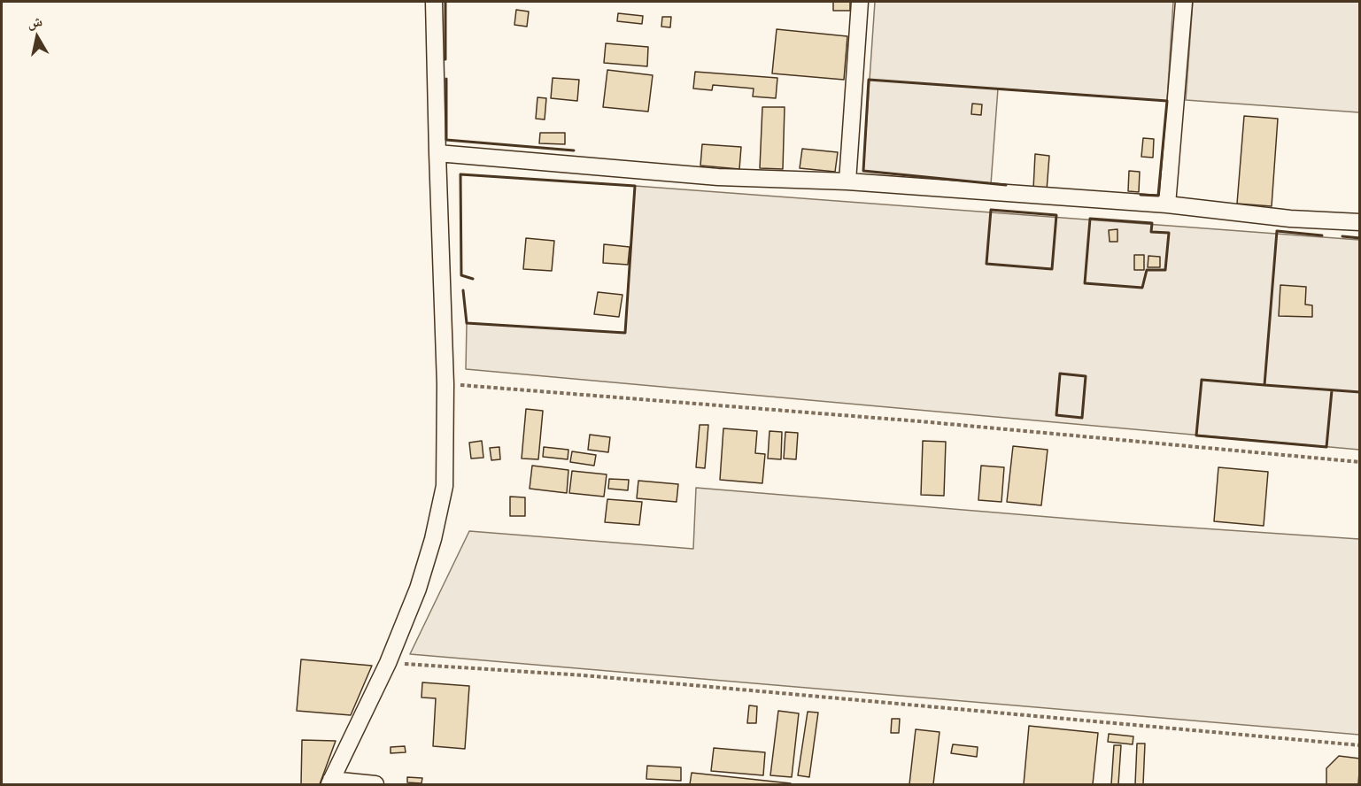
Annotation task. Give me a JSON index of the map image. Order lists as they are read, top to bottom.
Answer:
{
  "north": "top"
}
